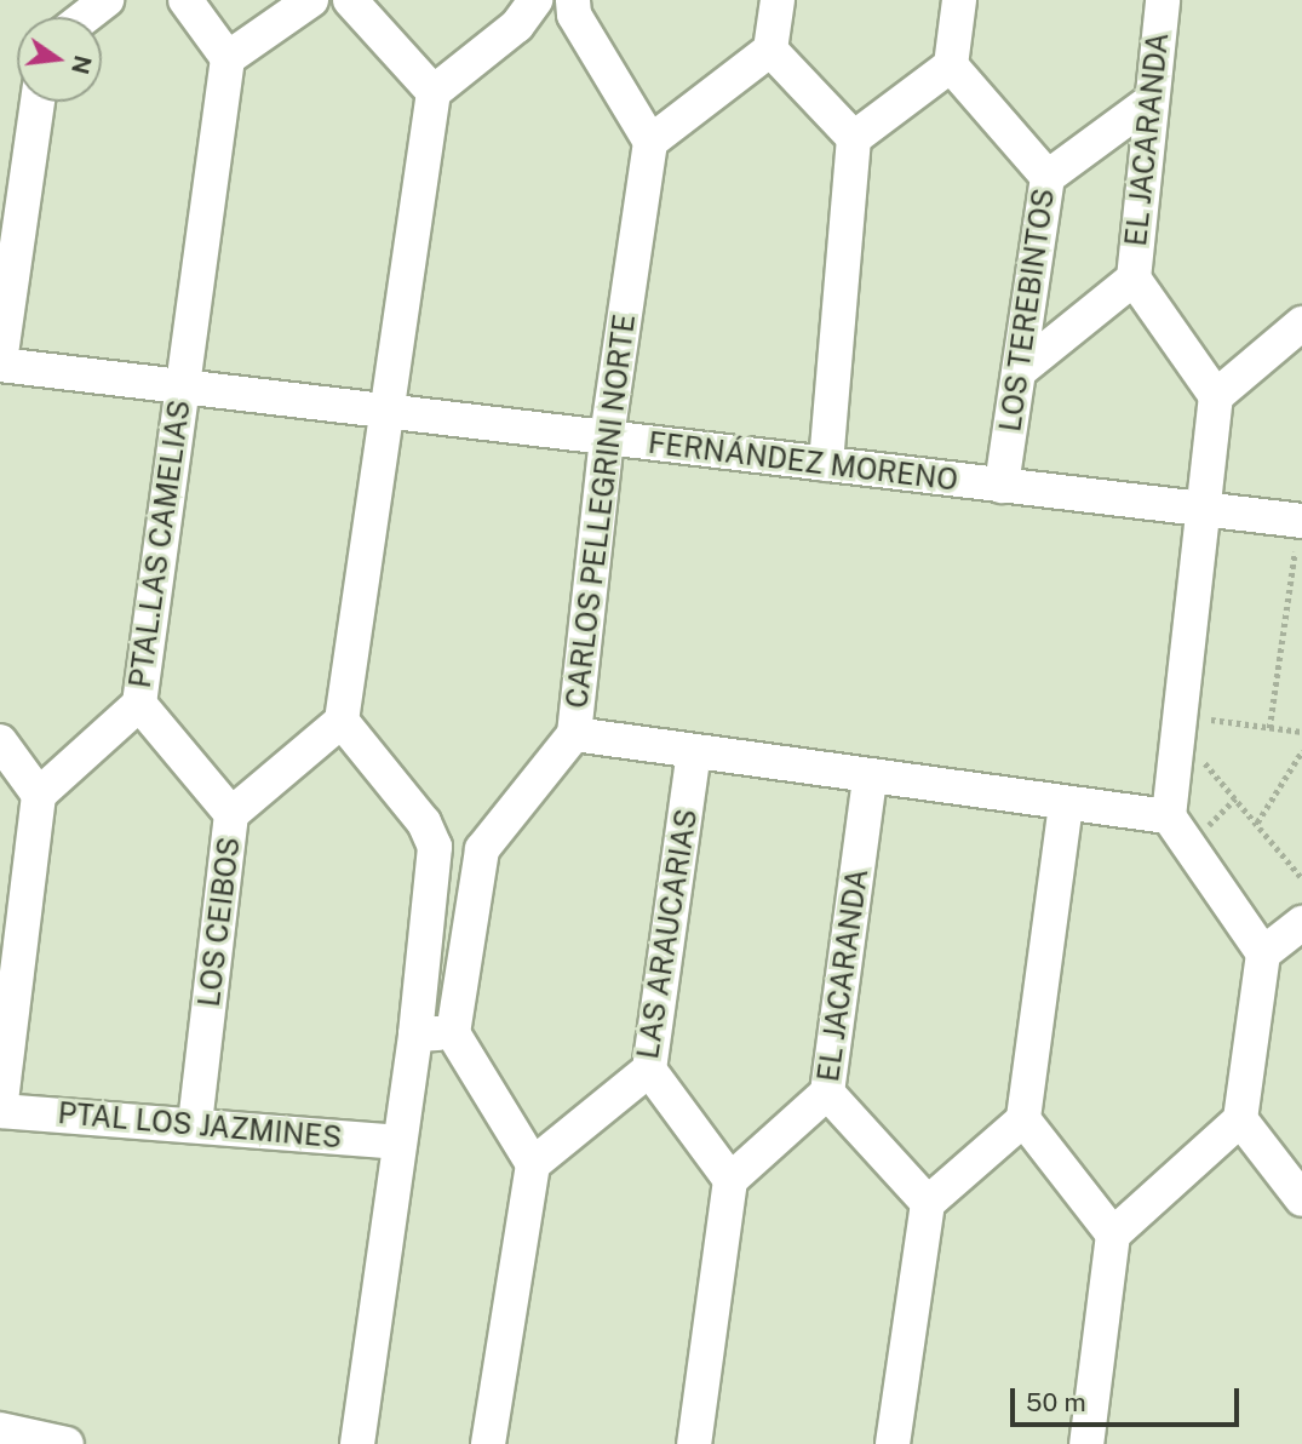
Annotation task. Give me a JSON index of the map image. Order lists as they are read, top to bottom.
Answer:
{
  "streets": {
    "street": [
      "EL JACARANDA",
      "LOS TEREBINTOS",
      "FERNÁNDEZ MORENO",
      "CARLOS PELLEGRINI NORTE",
      "PTAL.LAS CAMELIAS",
      "LOS CEIBOS",
      "LAS ARAUCARIAS",
      "PTAL LOS JAZMINES"
    ]
  },
  "crossings": [
    ["LOS TEREBINTOS", "FERNÁNDEZ MORENO"],
    ["FERNÁNDEZ MORENO", "CARLOS PELLEGRINI NORTE"],
    ["FERNÁNDEZ MORENO", "PTAL.LAS CAMELIAS"],
    ["PTAL.LAS CAMELIAS", "LOS CEIBOS"],
    ["LOS CEIBOS", "PTAL LOS JAZMINES"]
  ],
  "scale_bar": "50 m",
  "north": "right"
}
